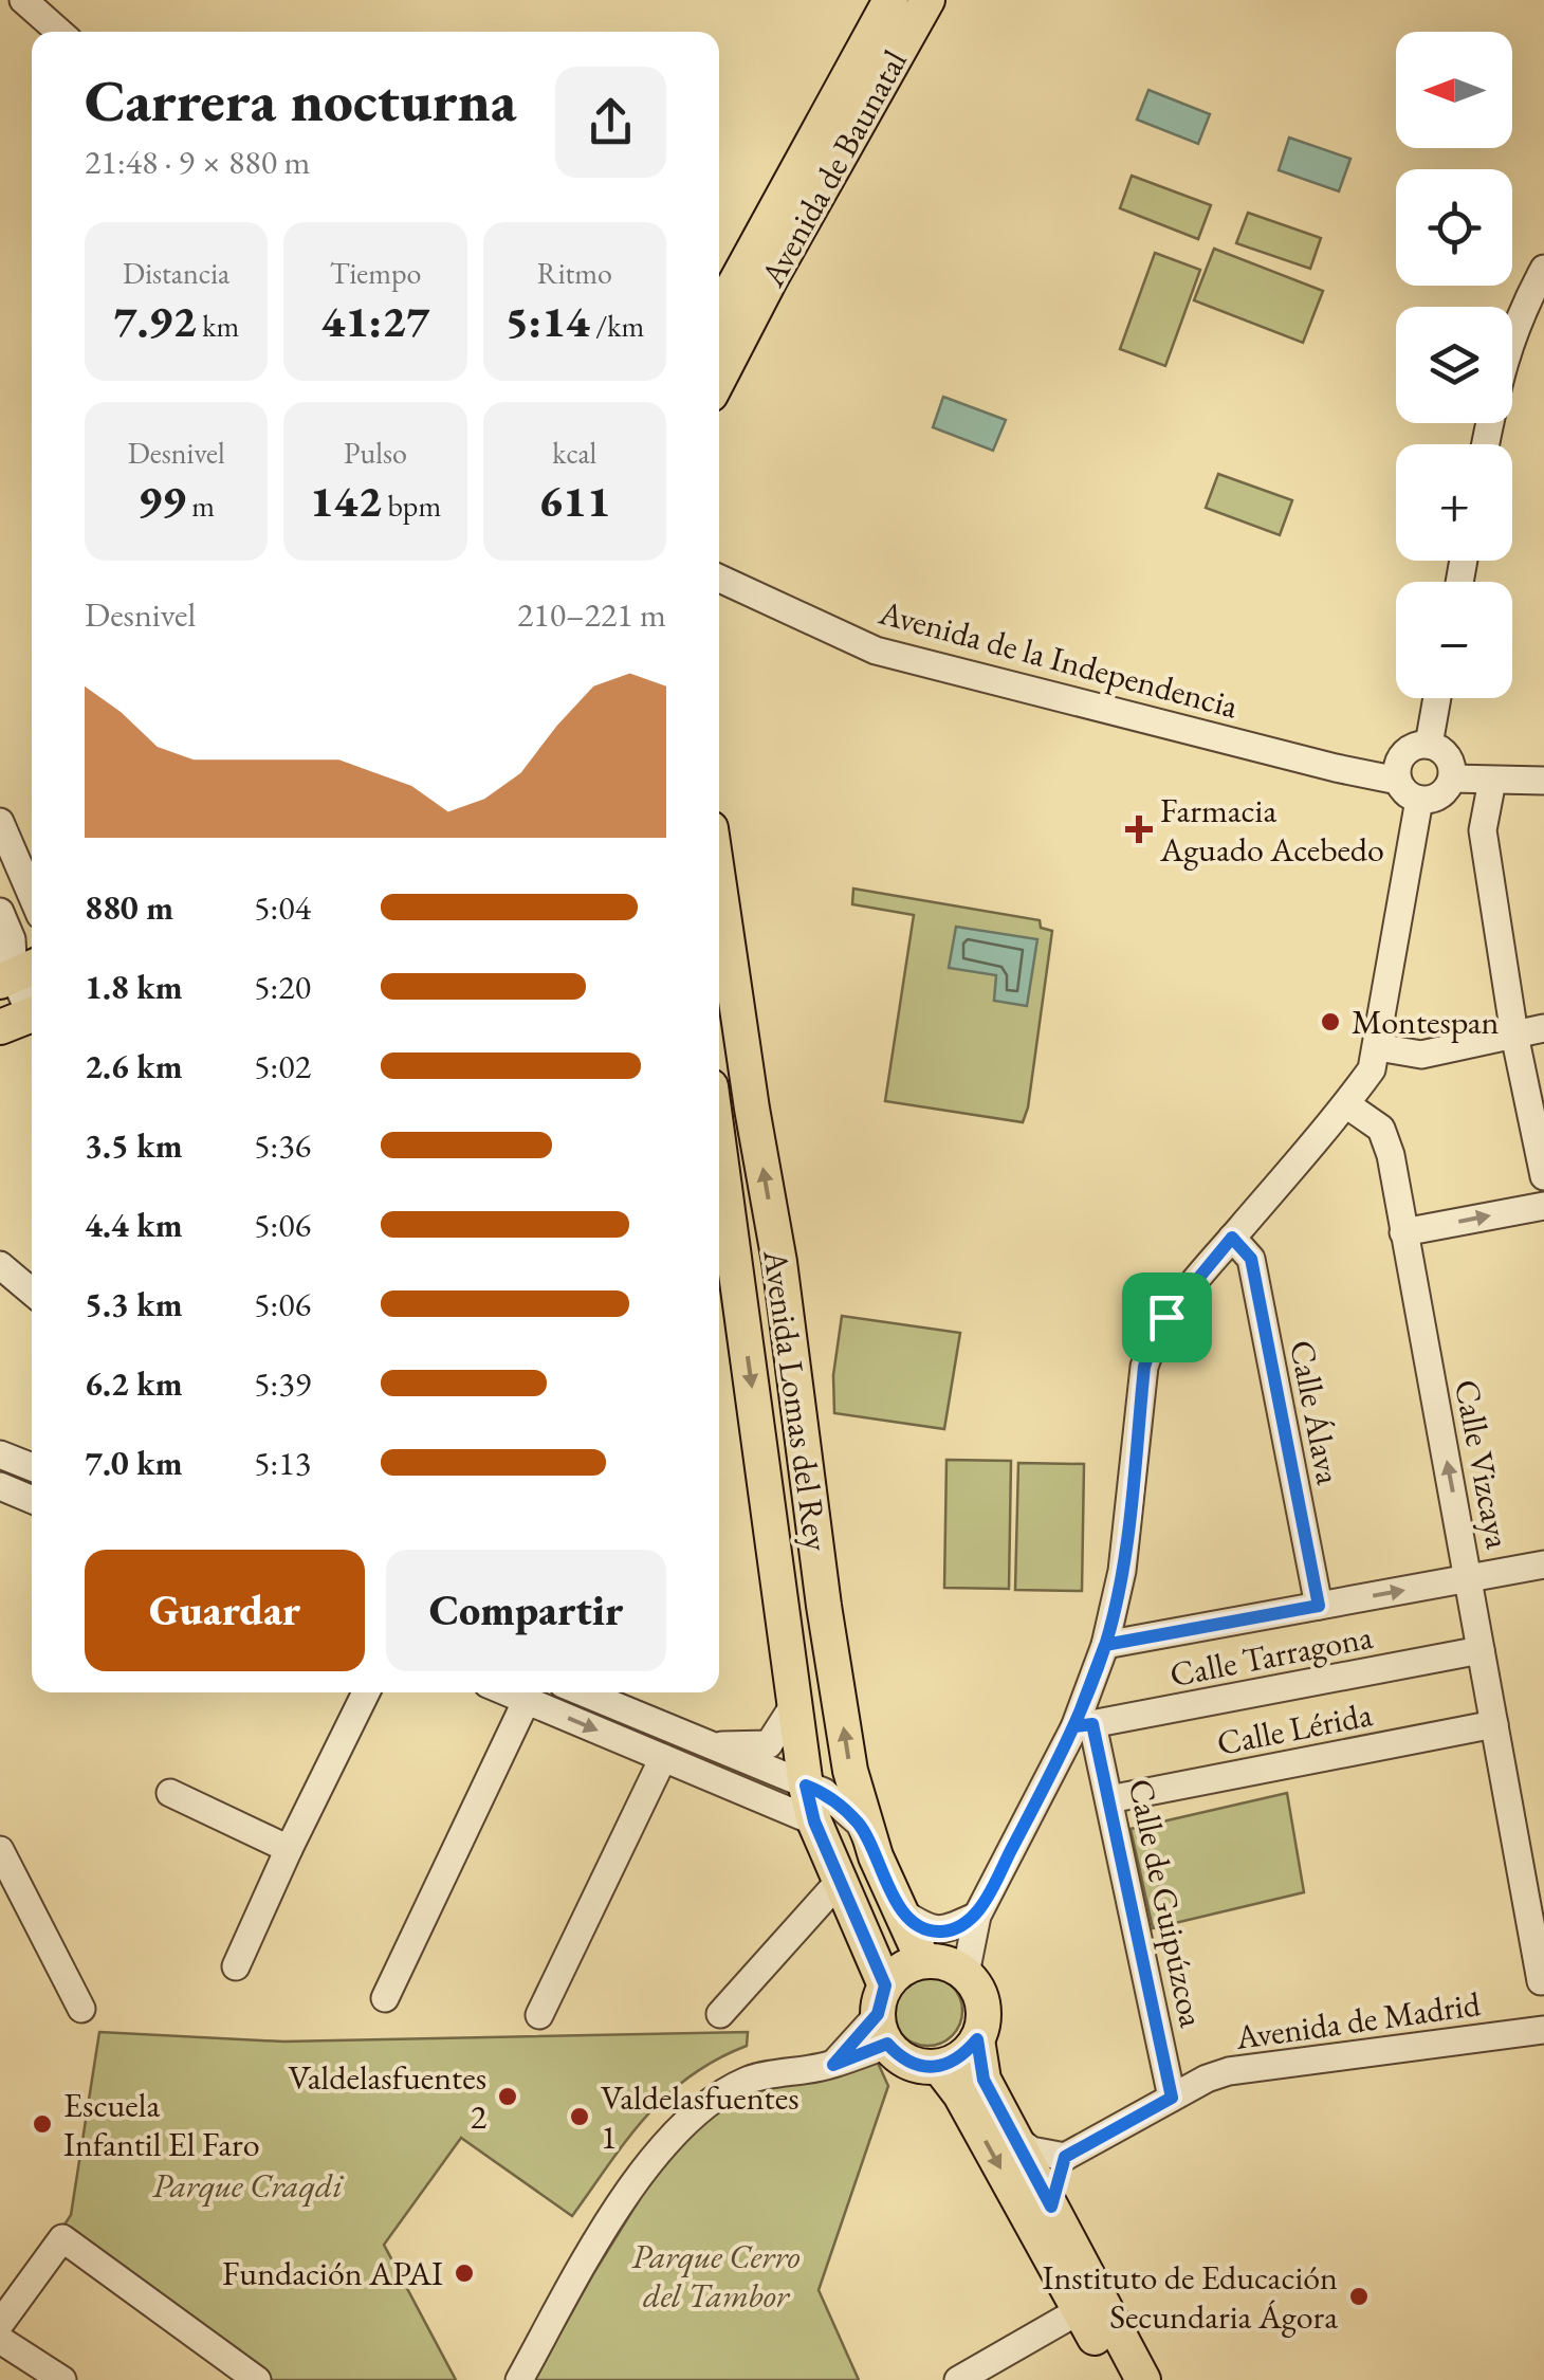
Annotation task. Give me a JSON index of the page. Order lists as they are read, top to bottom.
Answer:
{
  "streets": {
    "main road": ["Avenida de Baunatal", "Avenida Lomas del Rey"],
    "street": [
      "Avenida de la Independencia",
      "Calle Álava",
      "Calle Vizcaya",
      "Calle Tarragona",
      "Calle Lérida",
      "Calle de Guipúzcoa",
      "Avenida de Madrid"
    ]
  },
  "crossings": [
    ["Calle Vizcaya", "Calle Tarragona"],
    ["Calle Vizcaya", "Calle Lérida"],
    ["Calle Tarragona", "Calle de Guipúzcoa"],
    ["Calle Lérida", "Calle de Guipúzcoa"],
    ["Calle de Guipúzcoa", "Avenida de Madrid"]
  ],
  "one_way": ["Calle Vizcaya"],
  "parks": ["Parque Craqdi", "Parque Cerro del Tambor"],
  "places": {
    "health": ["Farmacia Aguado Acebedo"],
    "other": [
      "Montespan",
      "Valdelasfuentes 2",
      "Valdelasfuentes 1",
      "Escuela Infantil El Faro",
      "Fundación APAI",
      "Instituto de Educación Secundaria Ágora"
    ]
  },
  "north": "left",
  "page": {
    "map_buttons": ["+", "−"],
    "heading": ["Carrera nocturna", "21:48 · 9 × 880 m"],
    "stats": [
      ["Distancia", "7.92 km"],
      ["Tiempo", "41:27"],
      ["Ritmo", "5:14 /km"],
      ["Desnivel", "99 m"],
      ["Pulso", "142 bpm"],
      ["kcal", "611"]
    ],
    "chart": ["Desnivel", "210–221 m"],
    "list": [
      {
        "name": "880 m",
        "note": "5:04"
      },
      {
        "name": "1.8 km",
        "note": "5:20"
      },
      {
        "name": "2.6 km",
        "note": "5:02"
      },
      {
        "name": "3.5 km",
        "note": "5:36"
      },
      {
        "name": "4.4 km",
        "note": "5:06"
      },
      {
        "name": "5.3 km",
        "note": "5:06"
      },
      {
        "name": "6.2 km",
        "note": "5:39"
      },
      {
        "name": "7.0 km",
        "note": "5:13"
      }
    ],
    "buttons": ["Guardar", "Compartir"]
  }
}
